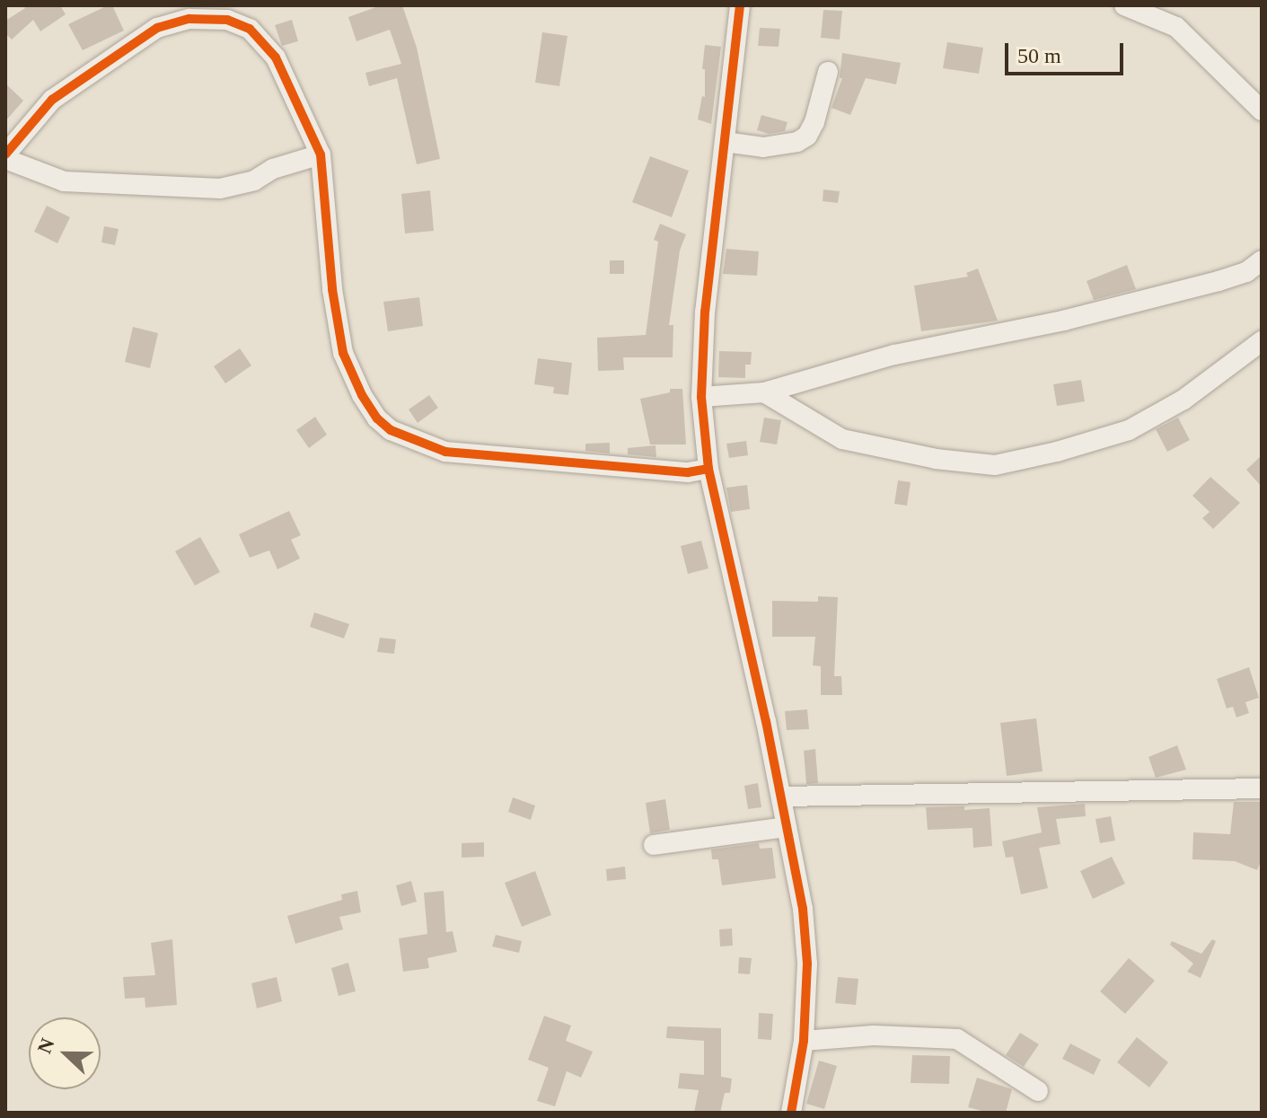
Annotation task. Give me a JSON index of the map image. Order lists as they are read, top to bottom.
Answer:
{
  "scale_bar": "50 m",
  "north": "left"
}
